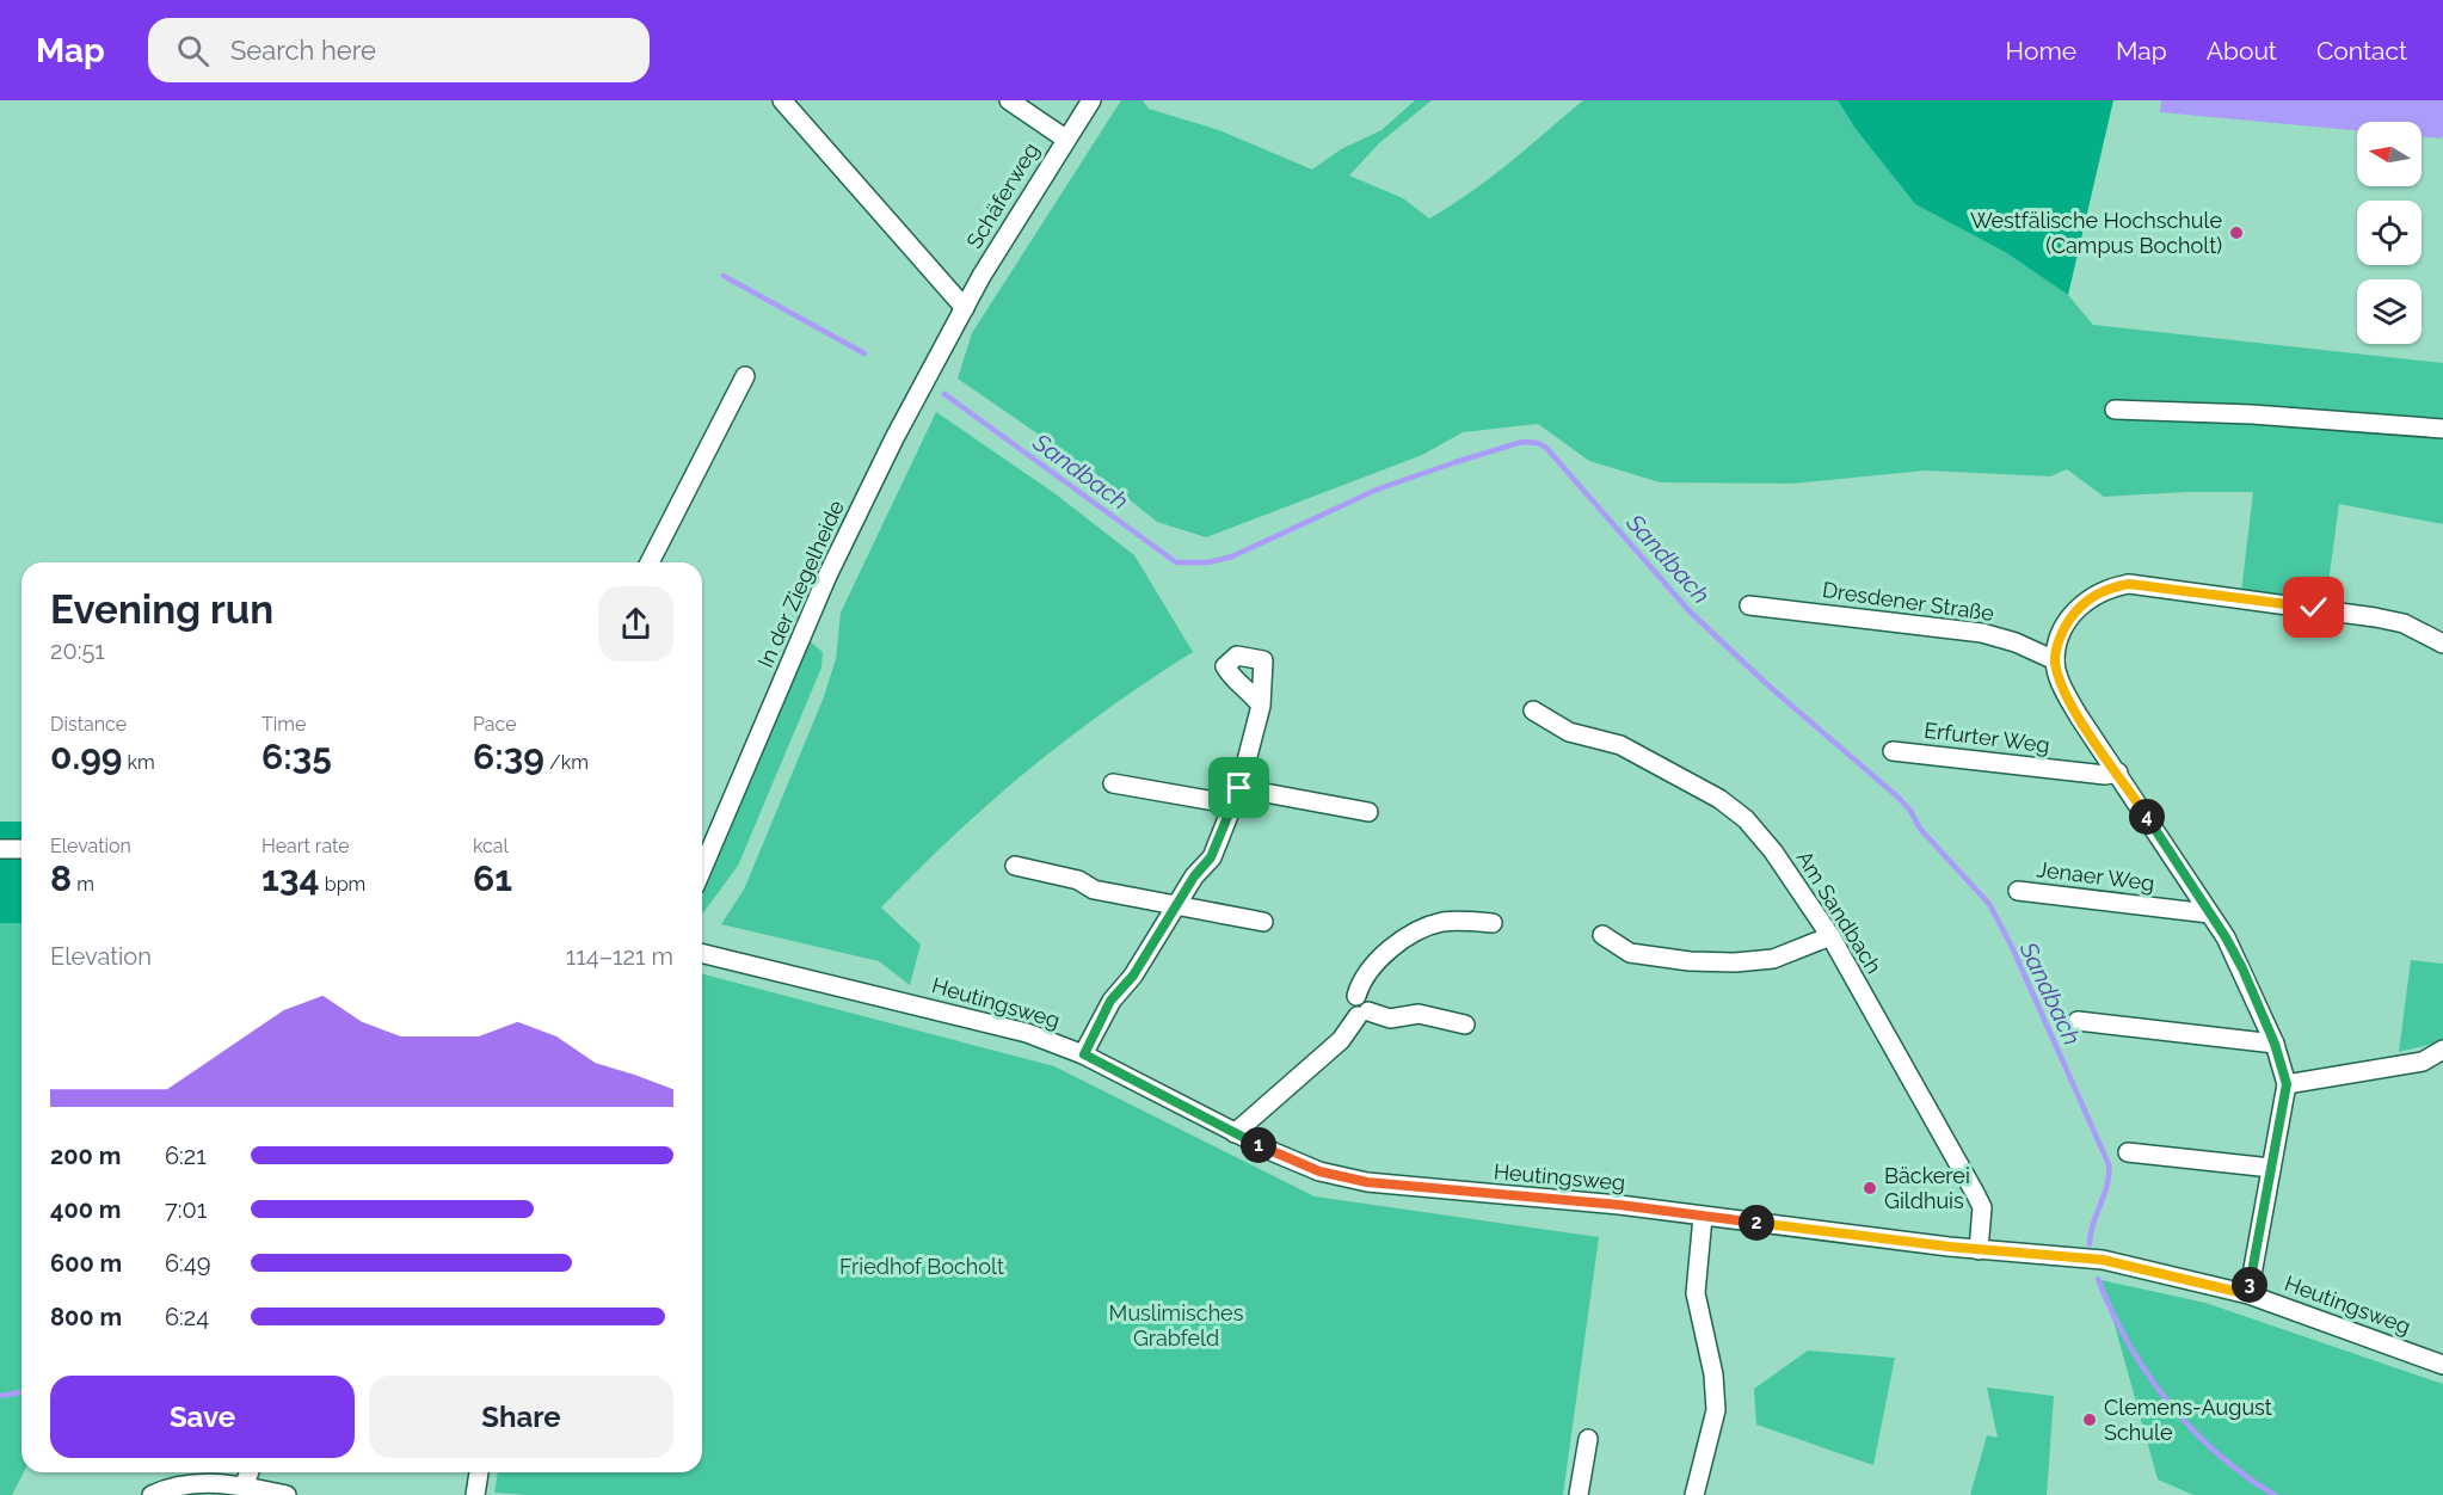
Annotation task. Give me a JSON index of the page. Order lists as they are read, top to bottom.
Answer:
{
  "streets": {
    "street": [
      "Schäferweg",
      "In der Ziegelheide",
      "Dresdener Straße",
      "Erfurter Weg",
      "Jenaer Weg",
      "Am Sandbach",
      "Heutingsweg"
    ]
  },
  "crossings": [
    ["Schäferweg", "In der Ziegelheide"],
    ["Am Sandbach", "Heutingsweg"]
  ],
  "water": ["Sandbach"],
  "parks": ["Friedhof Bocholt", "Muslimisches Grabfeld"],
  "places": ["Westfälische Hochschule (Campus Bocholt)", "Bäckerei Gildhuis", "Clemens-August Schule"],
  "north": "left",
  "page": {
    "header": "Map",
    "search": "Search here",
    "nav": [
      "Home",
      "Map",
      "About",
      "Contact"
    ],
    "heading": ["Evening run", "20:51"],
    "stats": [
      ["Distance", "0.99 km"],
      ["Time", "6:35"],
      ["Pace", "6:39 /km"],
      ["Elevation", "8 m"],
      ["Heart rate", "134 bpm"],
      ["kcal", "61"]
    ],
    "pins": [
      "4",
      "1",
      "2",
      "3"
    ],
    "chart": ["Elevation", "114–121 m"],
    "list": [
      {
        "name": "200 m",
        "note": "6:21"
      },
      {
        "name": "400 m",
        "note": "7:01"
      },
      {
        "name": "600 m",
        "note": "6:49"
      },
      {
        "name": "800 m",
        "note": "6:24"
      }
    ],
    "buttons": ["Save", "Share"]
  }
}
